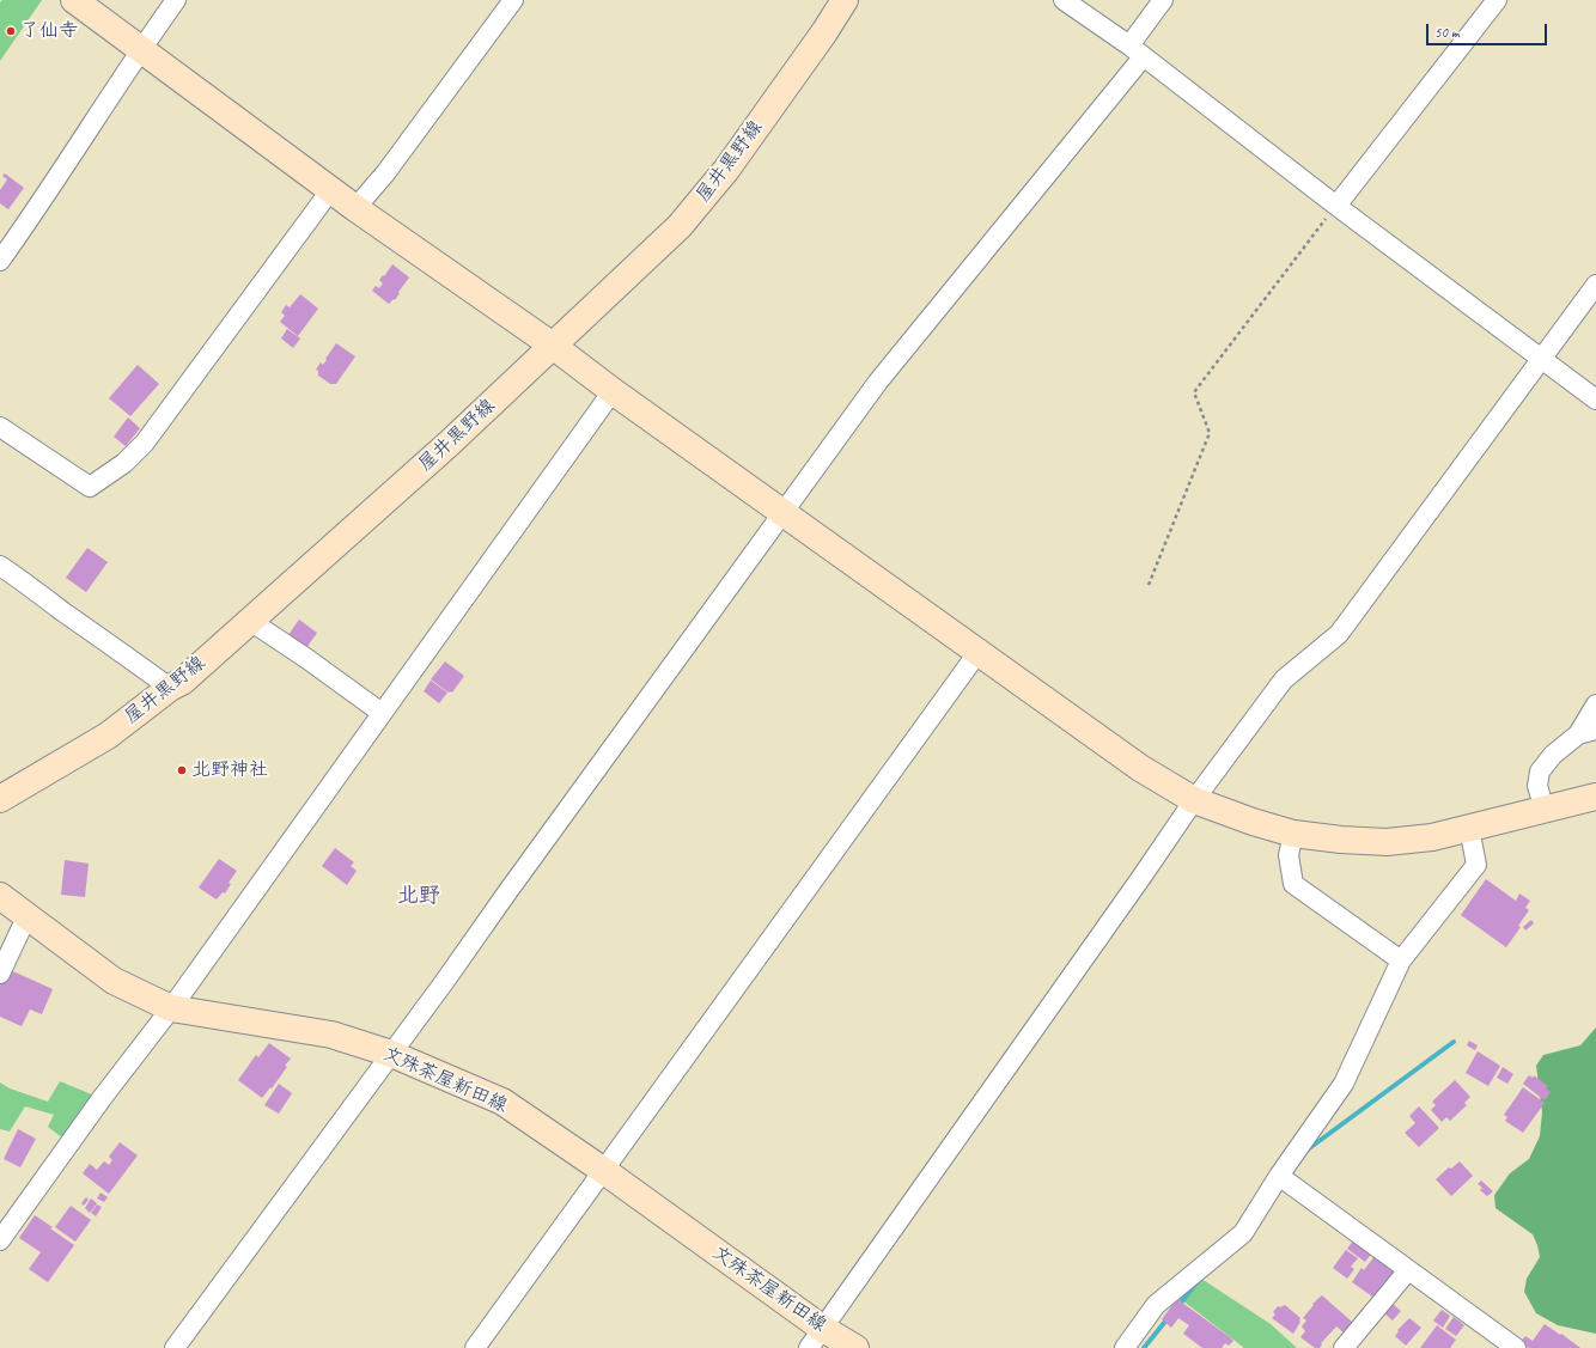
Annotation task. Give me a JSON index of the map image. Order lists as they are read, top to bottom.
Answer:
{
  "streets": {
    "main road": ["屋井黒野線", "文殊茶屋新田線"]
  },
  "districts": ["北野"],
  "places": ["了仙寺", "北野神社"],
  "scale_bar": "50 m"
}
